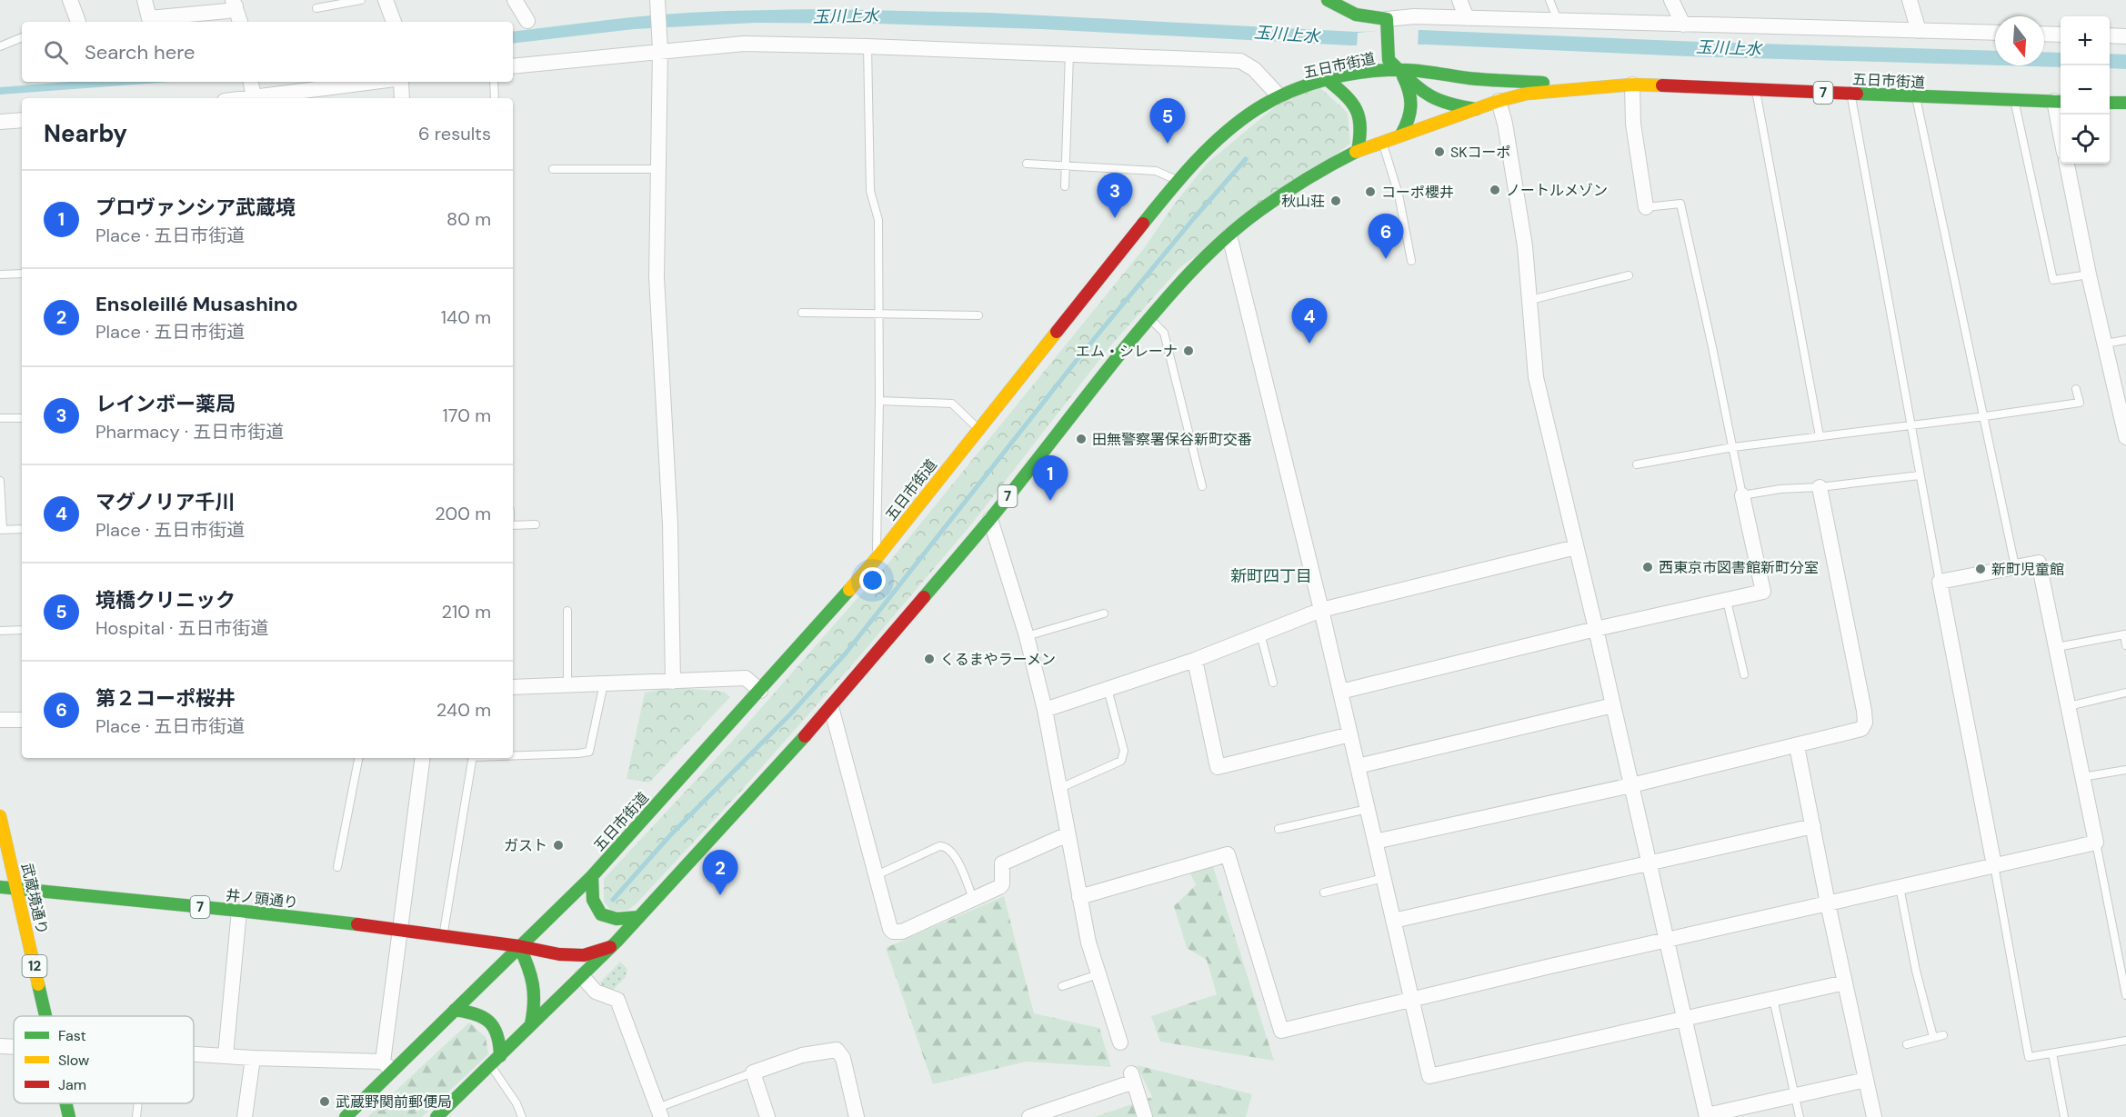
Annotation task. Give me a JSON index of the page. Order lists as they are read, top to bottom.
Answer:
{
  "streets": {
    "main road": [
      "五日市街道",
      "7",
      "武蔵境通り",
      "井ノ頭通り",
      "12"
    ]
  },
  "crossings": [
    ["五日市街道", "7"],
    ["五日市街道", "井ノ頭通り"],
    ["7", "井ノ頭通り"],
    ["武蔵境通り", "井ノ頭通り"]
  ],
  "districts": ["新町四丁目"],
  "water": ["玉川上水"],
  "places": [
    "SKコーポ",
    "ノートルメゾン",
    "コーポ櫻井",
    "秋山荘",
    "エム・シレーナ",
    "田無警察署保谷新町交番",
    "西東京市図書館新町分室",
    "新町児童館",
    "くるまやラーメン",
    "ガスト",
    "武蔵野関前郵便局"
  ],
  "legend": ["Fast", "Slow", "Jam"],
  "north": "bottom",
  "page": {
    "map_buttons": ["+", "−"],
    "search": "Search here",
    "pins": [
      "5",
      "3",
      "6",
      "4",
      "1",
      "2"
    ],
    "heading": ["Nearby", "6 results"],
    "list": [
      {
        "mark": "1",
        "name": "プロヴァンシア武蔵境",
        "note": "Place · 五日市街道",
        "value": "80 m"
      },
      {
        "mark": "2",
        "name": "Ensoleillé Musashino",
        "note": "Place · 五日市街道",
        "value": "140 m"
      },
      {
        "mark": "3",
        "name": "レインボー薬局",
        "note": "Pharmacy · 五日市街道",
        "value": "170 m"
      },
      {
        "mark": "4",
        "name": "マグノリア千川",
        "note": "Place · 五日市街道",
        "value": "200 m"
      },
      {
        "mark": "5",
        "name": "境橋クリニック",
        "note": "Hospital · 五日市街道",
        "value": "210 m"
      },
      {
        "mark": "6",
        "name": "第２コーポ桜井",
        "note": "Place · 五日市街道",
        "value": "240 m"
      }
    ]
  }
}
